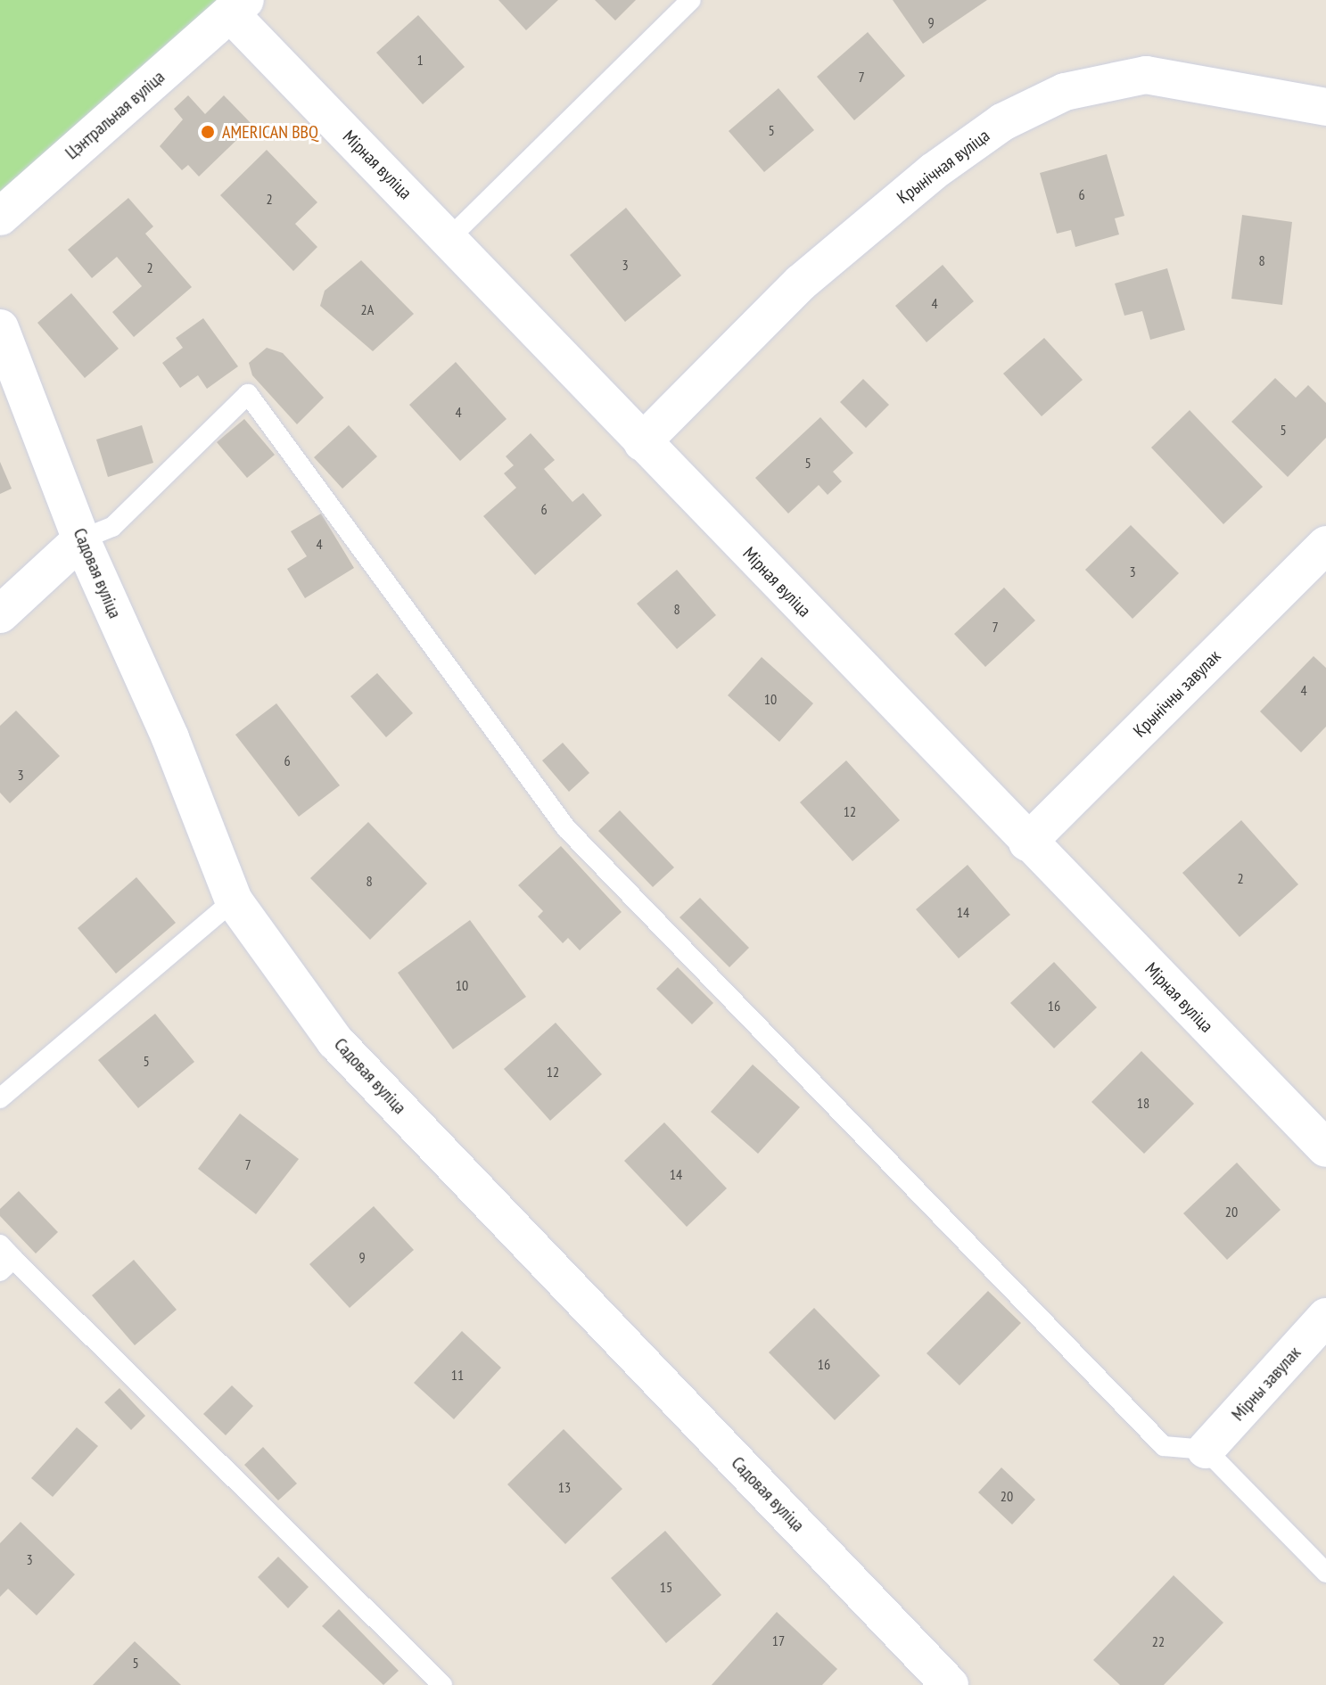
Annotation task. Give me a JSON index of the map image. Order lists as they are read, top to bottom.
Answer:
{
  "streets": {
    "street": [
      "Цэнтральная вуліца",
      "Мірная вуліца",
      "Крынічная вуліца",
      "Садовая вуліца",
      "Крынічны завулак",
      "Мірны завулак"
    ]
  },
  "crossings": [
    ["Цэнтральная вуліца", "Мірная вуліца"],
    ["Мірная вуліца", "Крынічная вуліца"],
    ["Мірная вуліца", "Крынічны завулак"]
  ],
  "places": ["AMERICAN BBQ"],
  "house_numbers": [
    "9",
    "1",
    "7",
    "5",
    "6",
    "2",
    "8",
    "3",
    "2",
    "4",
    "2А",
    "4",
    "5",
    "5",
    "6",
    "4",
    "3",
    "8",
    "7",
    "4",
    "10",
    "6",
    "3",
    "12",
    "2",
    "8",
    "14",
    "10",
    "16",
    "5",
    "12",
    "18",
    "7",
    "14",
    "20",
    "9",
    "16",
    "11",
    "13",
    "20",
    "3",
    "15",
    "17",
    "22",
    "5"
  ]
}
